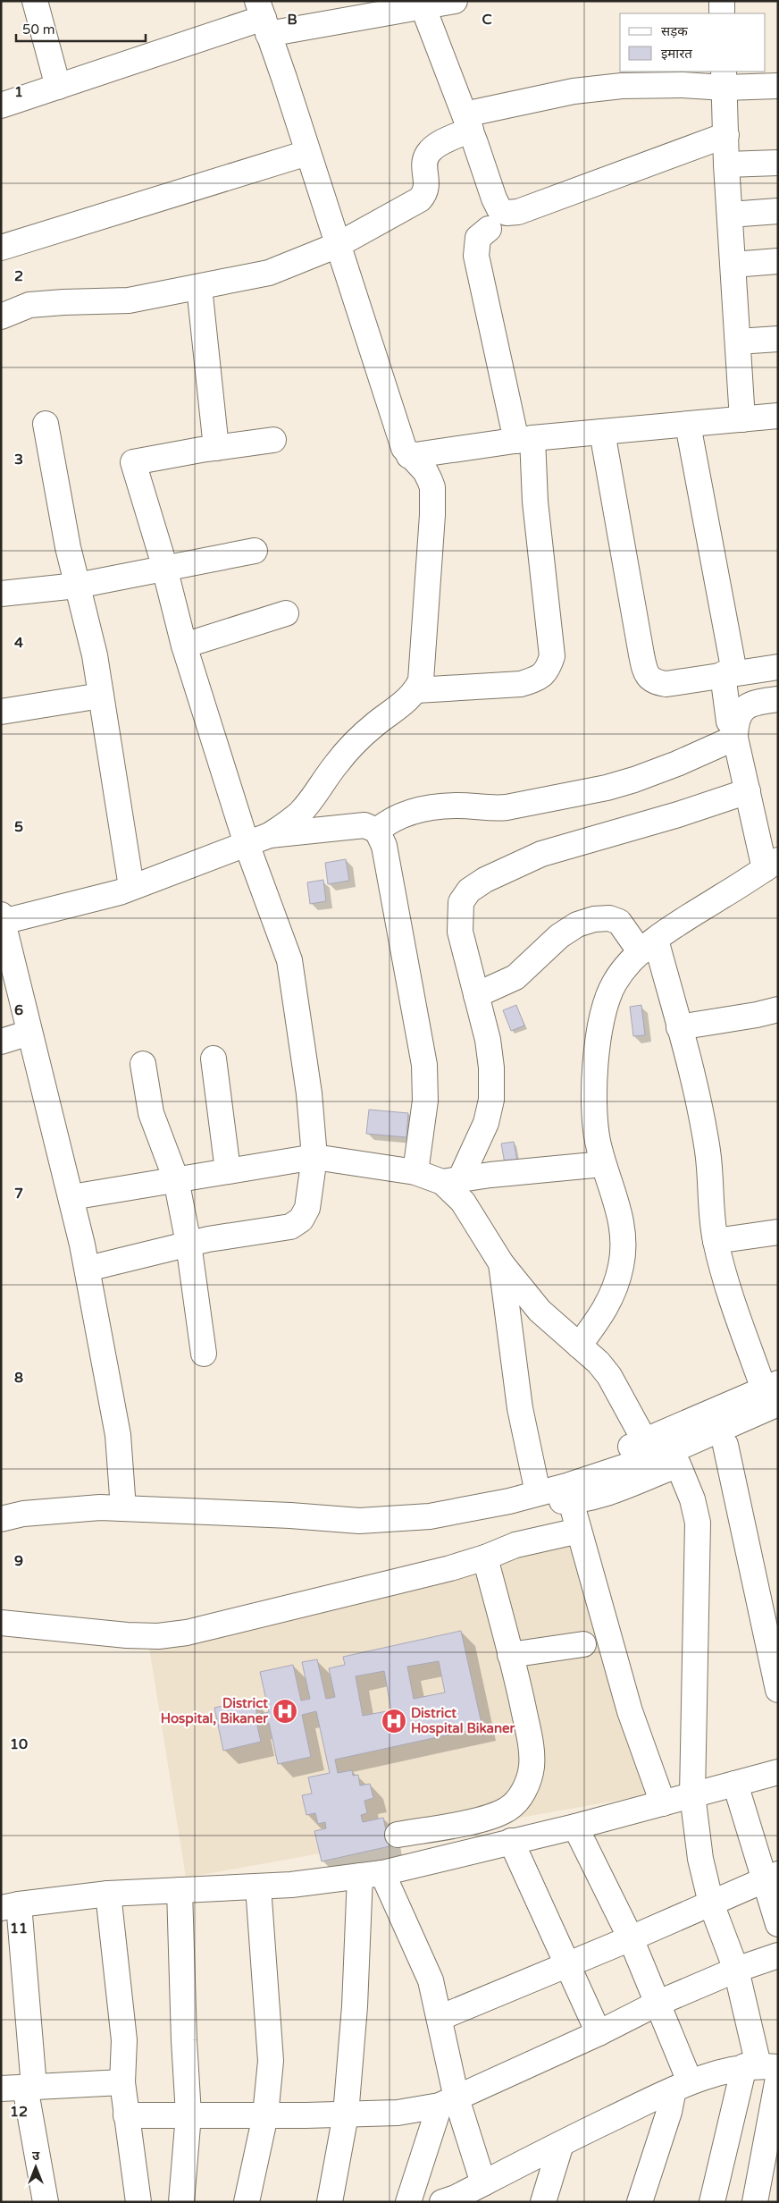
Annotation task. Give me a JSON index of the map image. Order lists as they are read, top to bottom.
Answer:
{
  "places": {
    "hospital": ["District Hospital, Bikaner", "District Hospital Bikaner"]
  },
  "legend": ["सड़क", "इमारत"],
  "scale_bar": "50 m",
  "north": "top",
  "grid": {
    "columns": ["B", "C"],
    "rows": [
      "1",
      "2",
      "3",
      "4",
      "5",
      "6",
      "7",
      "8",
      "9",
      "10",
      "11",
      "12"
    ]
  }
}
